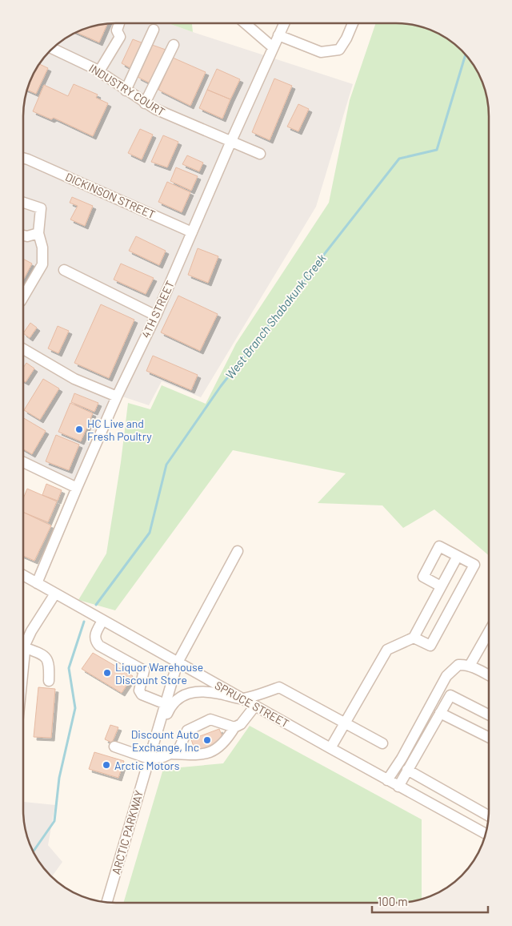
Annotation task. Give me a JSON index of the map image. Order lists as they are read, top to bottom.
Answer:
{
  "streets": {
    "street": [
      "INDUSTRY COURT",
      "DICKINSON STREET",
      "4TH STREET",
      "SPRUCE STREET",
      "ARCTIC PARKWAY"
    ]
  },
  "crossings": [
    ["INDUSTRY COURT", "4TH STREET"],
    ["DICKINSON STREET", "4TH STREET"],
    ["4TH STREET", "SPRUCE STREET"],
    ["SPRUCE STREET", "ARCTIC PARKWAY"]
  ],
  "water": ["West Branch Shabakunk Creek"],
  "places": [
    "HC Live and Fresh Poultry",
    "Liquor Warehouse Discount Store",
    "Discount Auto Exchange, Inc",
    "Arctic Motors"
  ],
  "scale_bar": "100 m"
}
